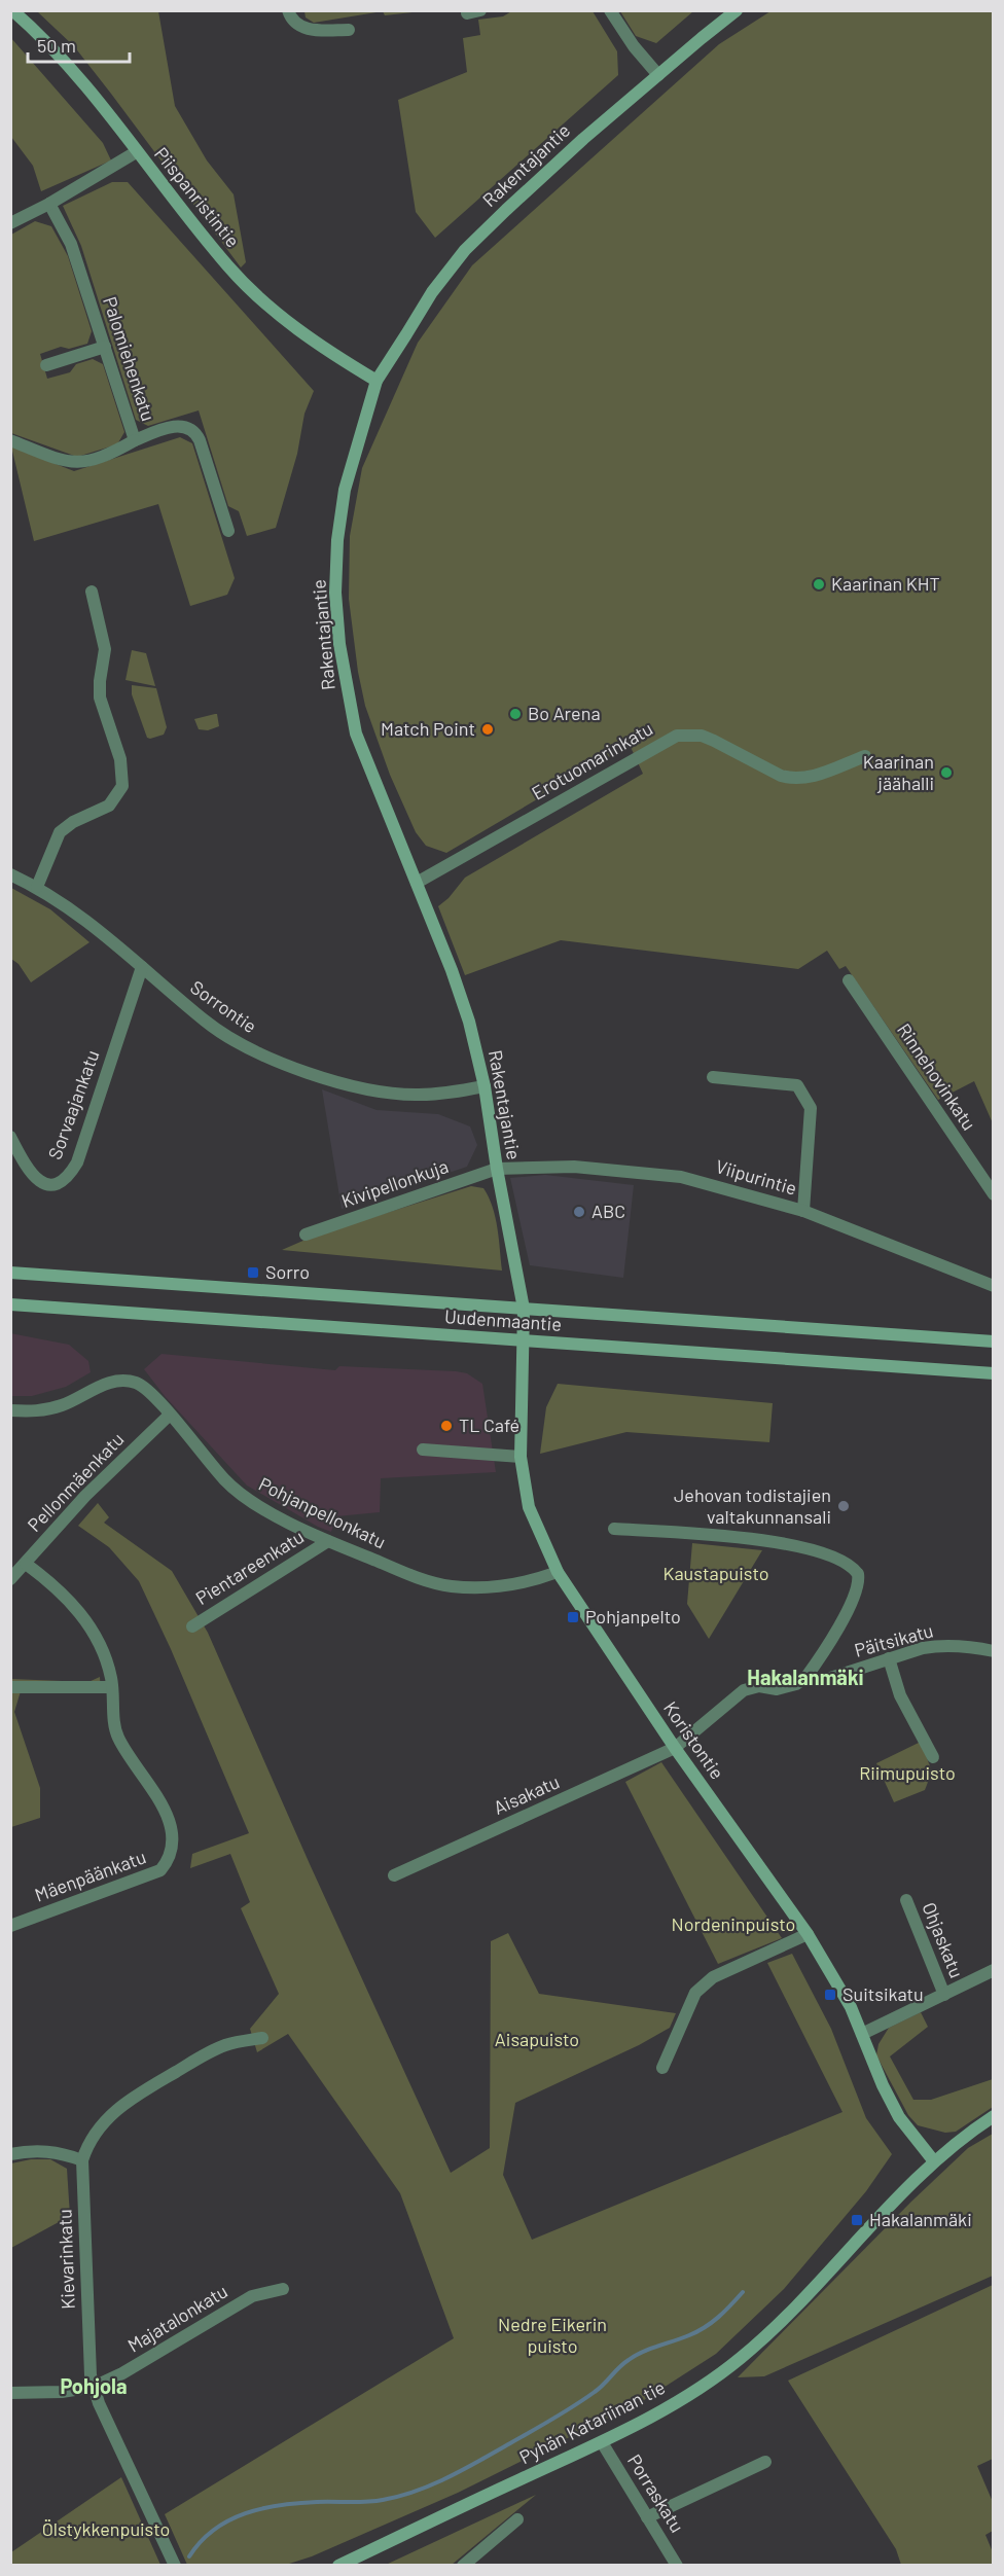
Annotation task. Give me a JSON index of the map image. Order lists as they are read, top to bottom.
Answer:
{
  "streets": {
    "street": [
      "Rakentajantie",
      "Piispanristintie",
      "Palomiehenkatu",
      "Erotuomarinkatu",
      "Sorrontie",
      "Rinnehovinkatu",
      "Sorvaajankatu",
      "Viipurintie",
      "Kivipellonkuja",
      "Uudenmaantie",
      "Pellonmäenkatu",
      "Pohjanpellonkatu",
      "Pientareenkatu",
      "Päitsikatu",
      "Koristontie",
      "Aisakatu",
      "Mäenpäänkatu",
      "Ohjaskatu",
      "Kievarinkatu",
      "Majatalonkatu",
      "Pyhän Katariinan tie",
      "Porraskatu"
    ]
  },
  "crossings": [
    ["Rakentajantie", "Piispanristintie"],
    ["Rakentajantie", "Erotuomarinkatu"],
    ["Rakentajantie", "Sorrontie"],
    ["Rakentajantie", "Viipurintie"],
    ["Rakentajantie", "Kivipellonkuja"],
    ["Rakentajantie", "Uudenmaantie"],
    ["Rakentajantie", "Koristontie"],
    ["Sorrontie", "Sorvaajankatu"],
    ["Viipurintie", "Kivipellonkuja"],
    ["Uudenmaantie", "Koristontie"],
    ["Pellonmäenkatu", "Pohjanpellonkatu"],
    ["Pellonmäenkatu", "Mäenpäänkatu"],
    ["Pohjanpellonkatu", "Pientareenkatu"],
    ["Pohjanpellonkatu", "Koristontie"],
    ["Päitsikatu", "Koristontie"],
    ["Päitsikatu", "Aisakatu"],
    ["Koristontie", "Aisakatu"],
    ["Koristontie", "Pyhän Katariinan tie"],
    ["Kievarinkatu", "Majatalonkatu"],
    ["Pyhän Katariinan tie", "Porraskatu"]
  ],
  "districts": ["Hakalanmäki", "Pohjola"],
  "parks": [
    "Kaustapuisto",
    "Riimupuisto",
    "Nordeninpuisto",
    "Aisapuisto",
    "Nedre Eikerin puisto",
    "Ölstykkenpuisto"
  ],
  "places": {
    "other": [
      "Kaarinan KHT",
      "Bo Arena",
      "Match Point",
      "Kaarinan jäähalli",
      "ABC",
      "TL Café",
      "Jehovan todistajien valtakunnansali"
    ],
    "transit": [
      "Sorro",
      "Pohjanpelto",
      "Suitsikatu",
      "Hakalanmäki"
    ]
  },
  "scale_bar": "50 m"
}
